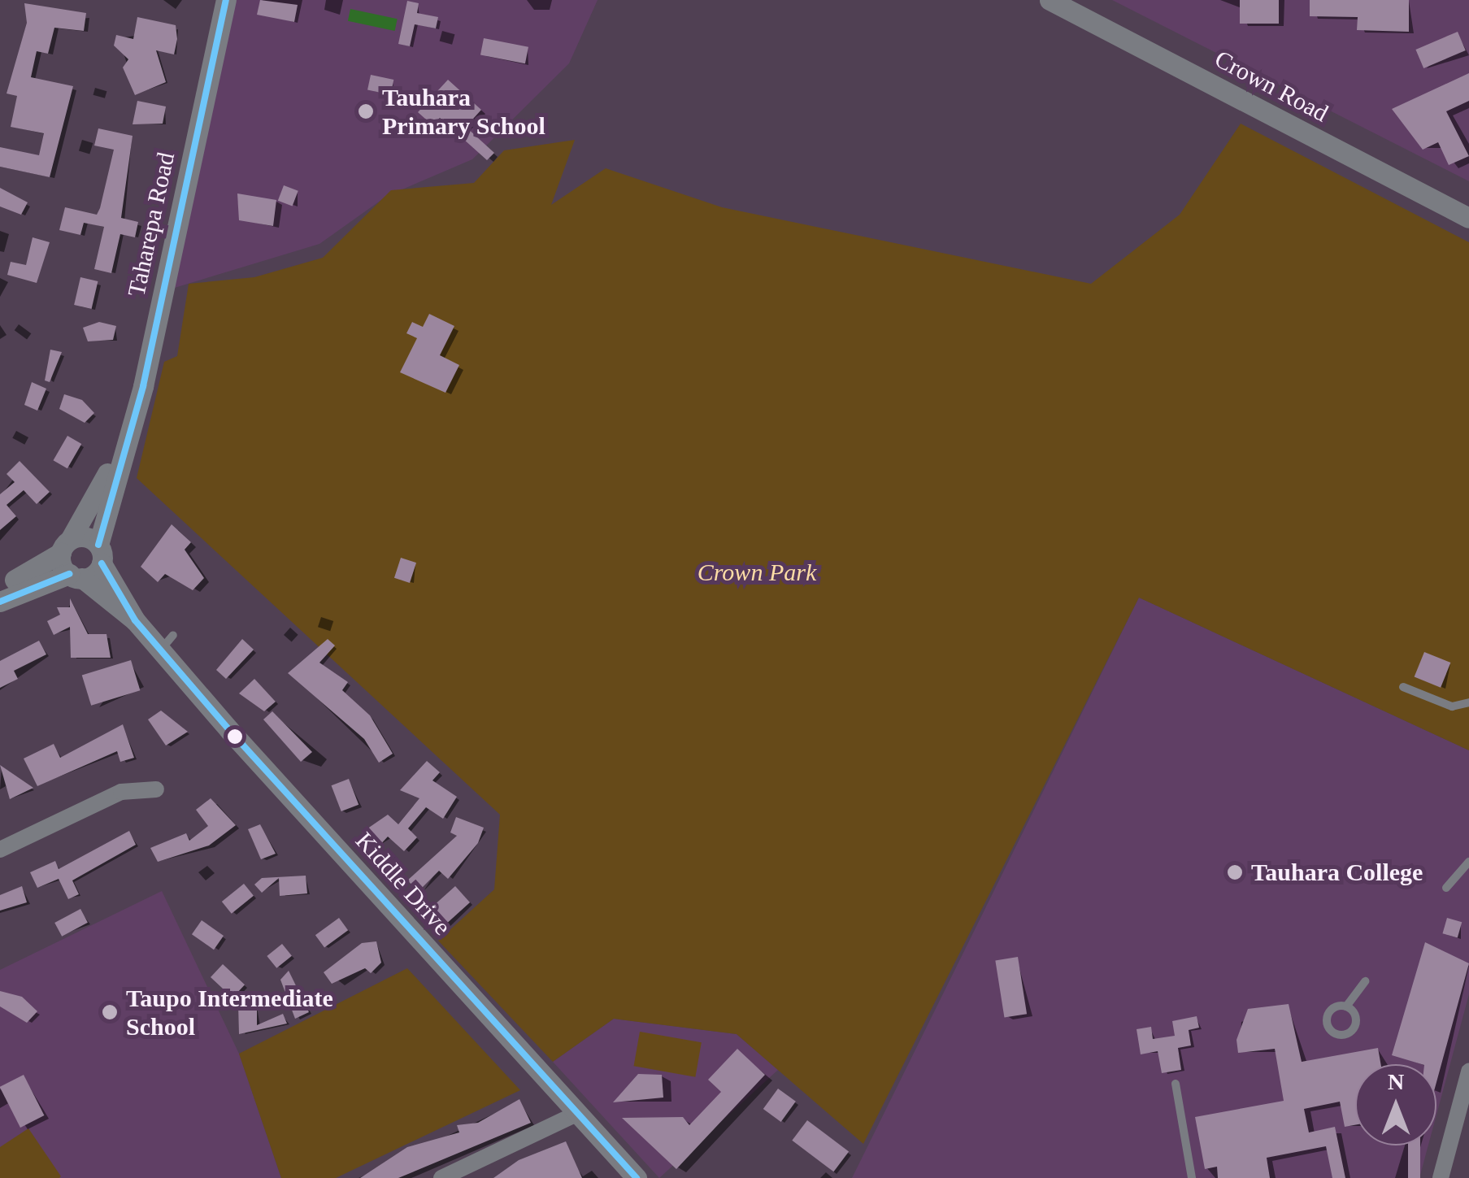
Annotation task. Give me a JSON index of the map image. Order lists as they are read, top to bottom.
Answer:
{
  "streets": {
    "street": ["Crown Road", "Taharepa Road", "Kiddle Drive"]
  },
  "crossings": [
    ["Taharepa Road", "Kiddle Drive"]
  ],
  "parks": ["Crown Park"],
  "places": ["Tauhara Primary School", "Tauhara College", "Taupo Intermediate School"],
  "north": "top"
}
